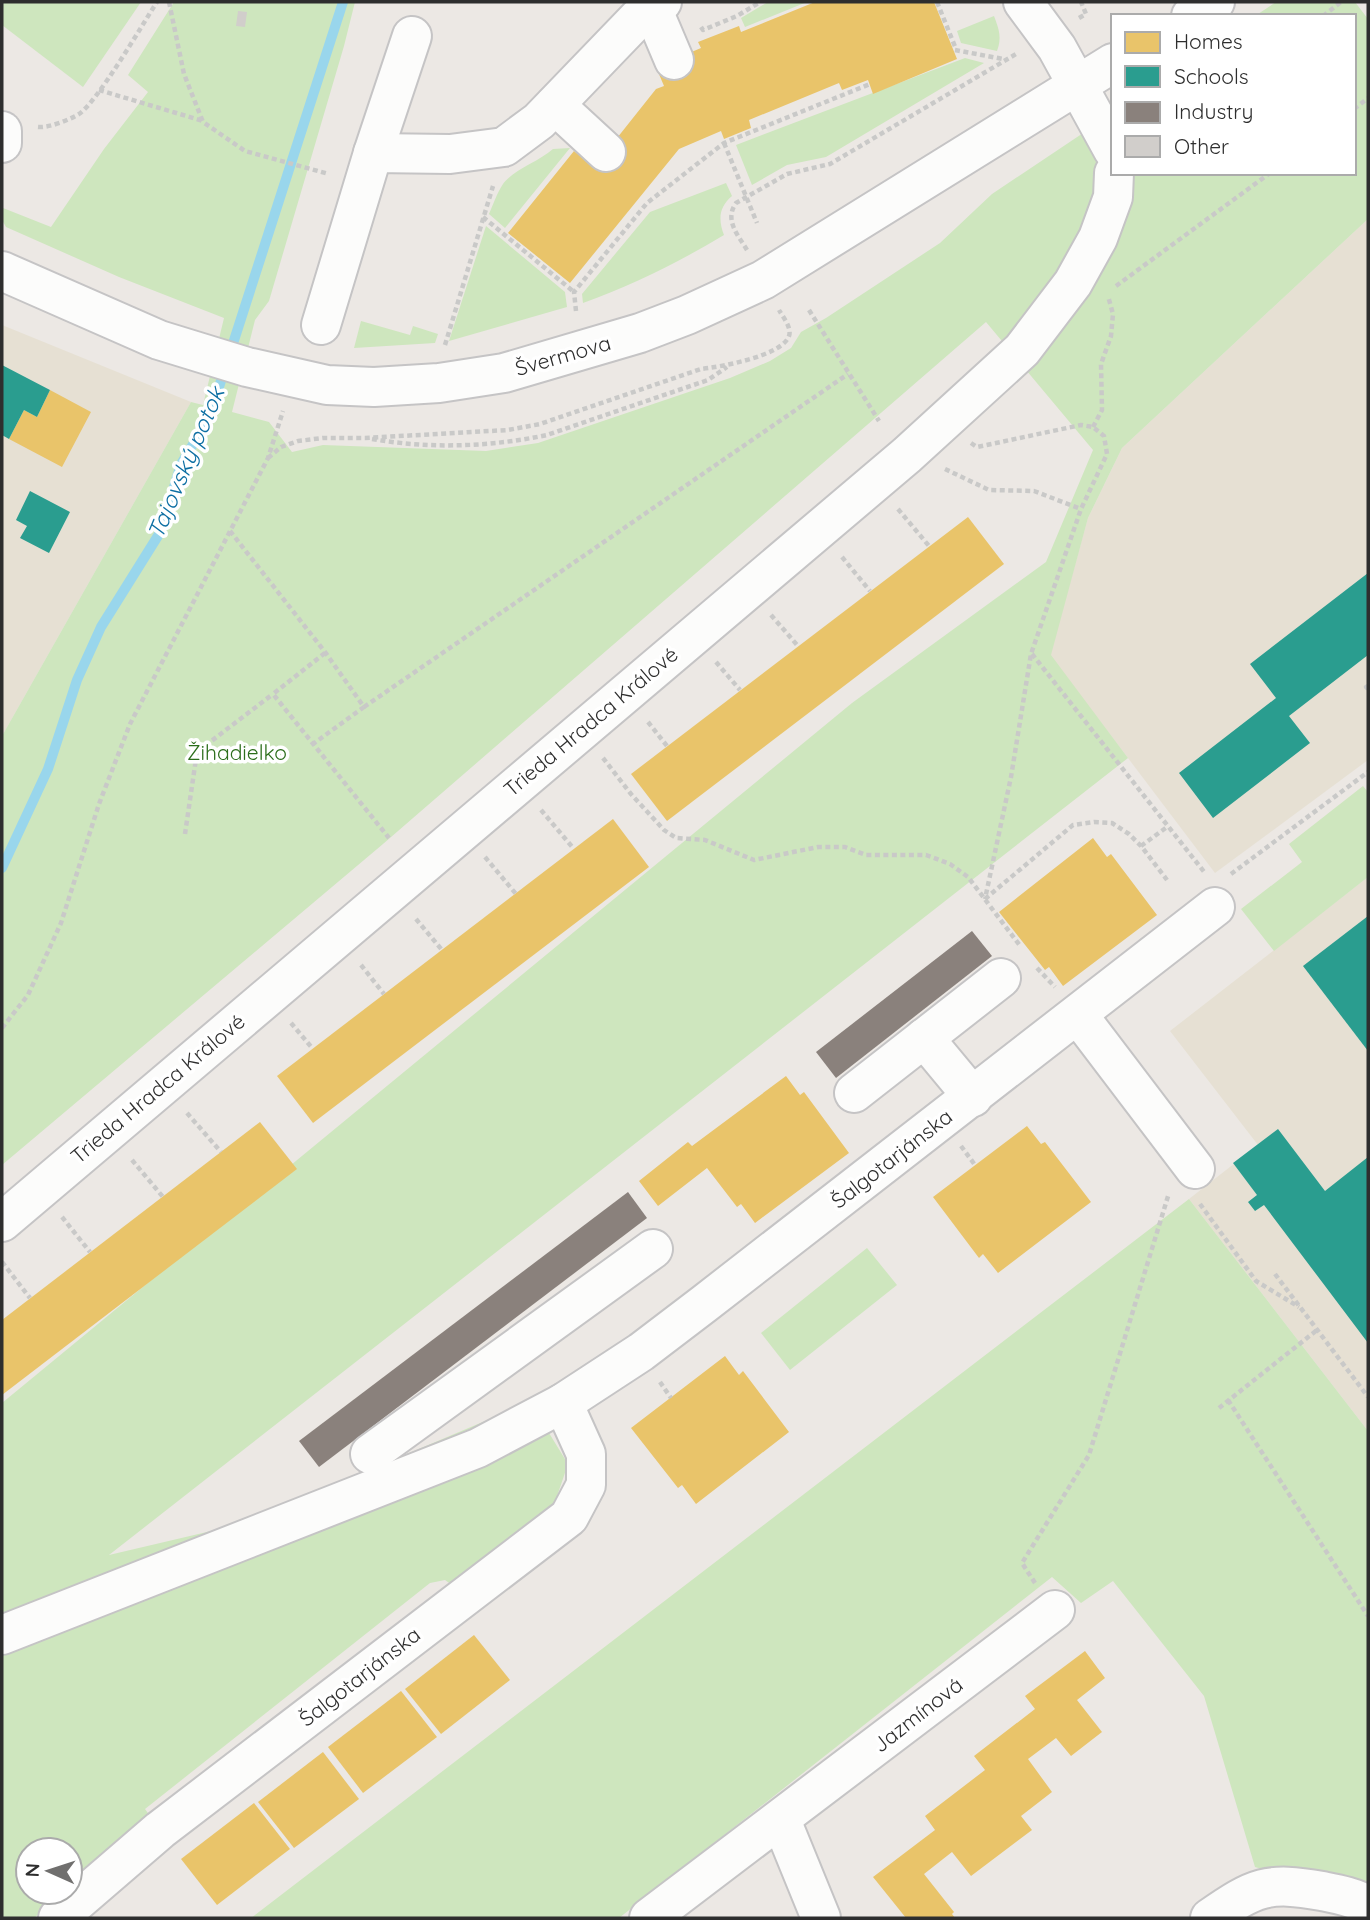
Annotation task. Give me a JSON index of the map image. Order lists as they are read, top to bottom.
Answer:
{
  "streets": {
    "street": [
      "Švermova",
      "Trieda Hradca Králové",
      "Šalgotarjánska",
      "Jazmínová"
    ]
  },
  "water": ["Tajovský potok"],
  "parks": ["Žihadielko"],
  "legend": [
    "Homes",
    "Schools",
    "Industry",
    "Other"
  ],
  "north": "left"
}
